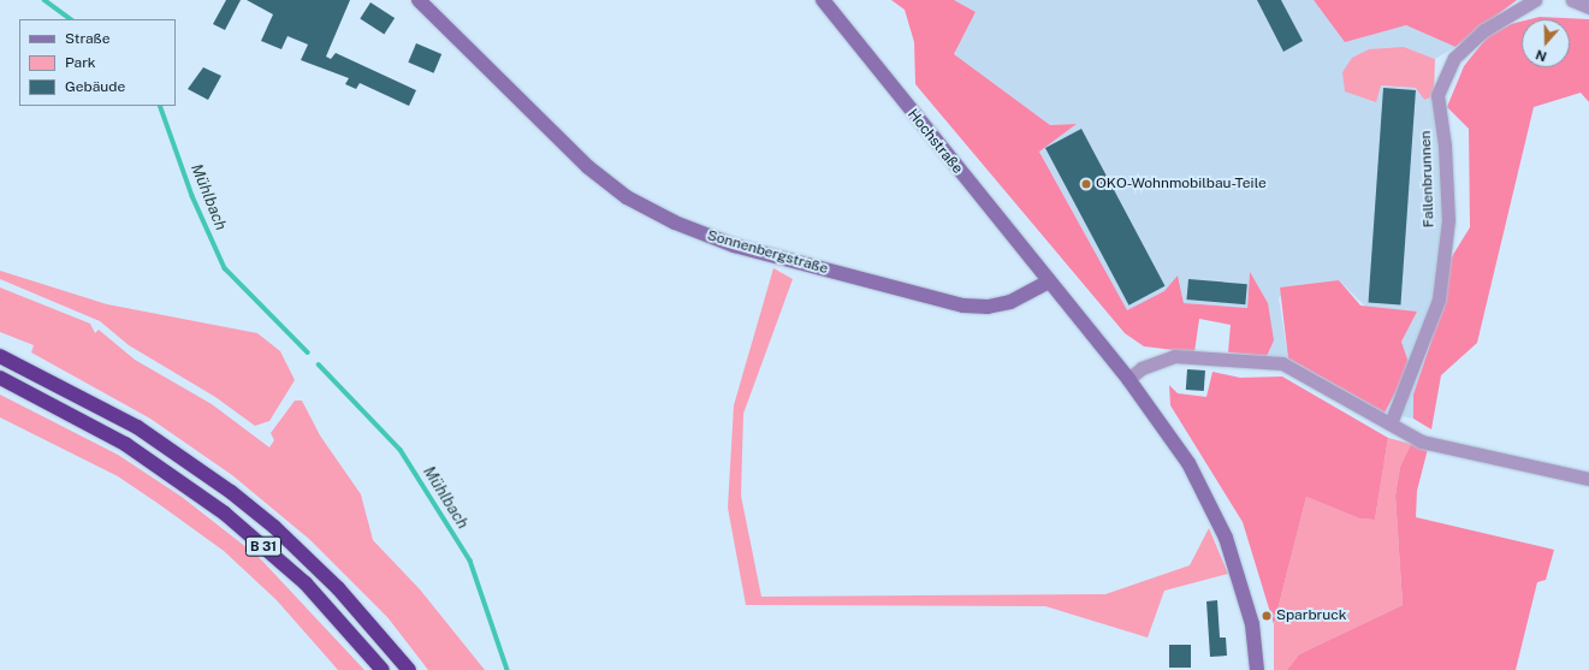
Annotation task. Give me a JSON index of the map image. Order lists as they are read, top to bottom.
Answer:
{
  "streets": {
    "highway": ["B 31"],
    "main road": ["Hochstraße", "Sonnenbergstraße"],
    "street": ["Fallenbrunnen"]
  },
  "crossings": [
    ["Hochstraße", "Sonnenbergstraße"]
  ],
  "water": ["Mühlbach"],
  "places": ["OKO-Wohnmobilbau-Teile", "Sparbruck"],
  "legend": ["Straße", "Park", "Gebäude"],
  "north": "bottom"
}
